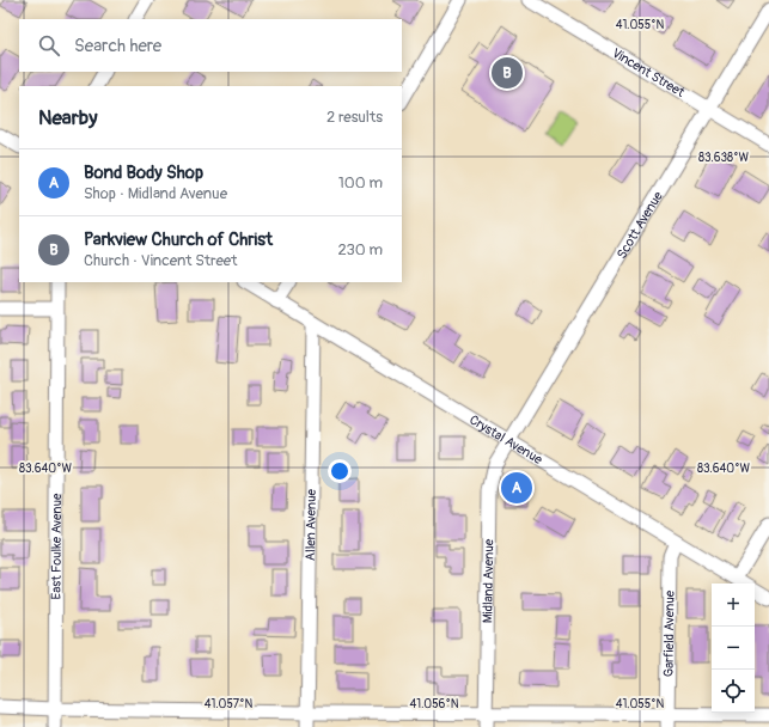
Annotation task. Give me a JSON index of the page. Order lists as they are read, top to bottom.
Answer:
{
  "streets": {
    "street": [
      "Vincent Street",
      "Scott Avenue",
      "Crystal Avenue",
      "Allen Avenue",
      "East Foulke Avenue",
      "Midland Avenue",
      "Garfield Avenue"
    ]
  },
  "crossings": [
    ["Vincent Street", "Scott Avenue"],
    ["Scott Avenue", "Crystal Avenue"],
    ["Scott Avenue", "Midland Avenue"],
    ["Crystal Avenue", "Allen Avenue"],
    ["Crystal Avenue", "Midland Avenue"],
    ["Crystal Avenue", "Garfield Avenue"]
  ],
  "page": {
    "search": "Search here",
    "pins": ["B", "A"],
    "heading": ["Nearby", "2 results"],
    "list": [
      {
        "mark": "A",
        "name": "Bond Body Shop",
        "note": "Shop · Midland Avenue",
        "value": "100 m"
      },
      {
        "mark": "B",
        "name": "Parkview Church of Christ",
        "note": "Church · Vincent Street",
        "value": "230 m"
      }
    ],
    "map_buttons": ["+", "−"]
  },
  "coordinates": [
    "41.055°N",
    "83.638°W",
    "83.640°W",
    "41.057°N",
    "41.056°N"
  ]
}
